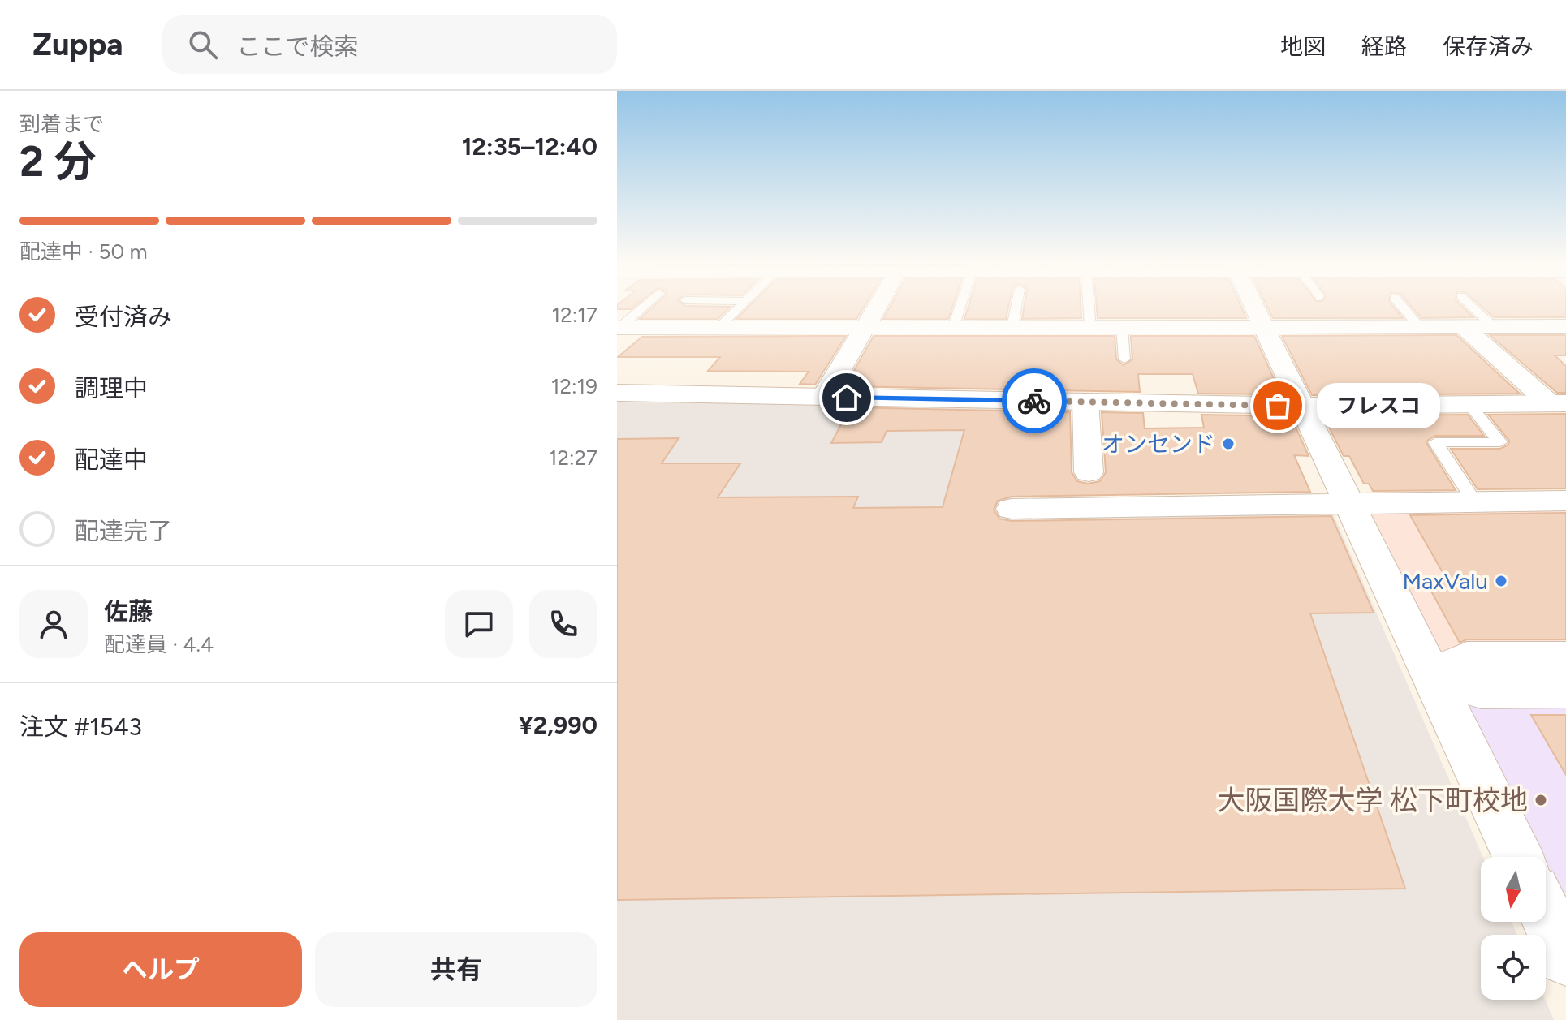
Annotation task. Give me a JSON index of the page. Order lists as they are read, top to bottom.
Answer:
{
  "places": [
    "フレスコ",
    "オンセンド",
    "MaxValu",
    "大阪国際大学 松下町校地"
  ],
  "north": "bottom",
  "page": {
    "header": "Zuppa",
    "search": "ここで検索",
    "nav": ["地図", "経路", "保存済み"],
    "heading": ["2 分", "到着まで", "12:35–12:40"],
    "panel": [
      "佐藤",
      "配達員 · 4.4",
      "注文 #1543",
      "¥2,990"
    ],
    "bar": "配達中 · 50 m",
    "list": [
      ["受付済み", "12:17"],
      ["調理中", "12:19"],
      ["配達中", "12:27"],
      "配達完了"
    ],
    "bubble": "フレスコ",
    "buttons": ["ヘルプ", "共有"]
  }
}
